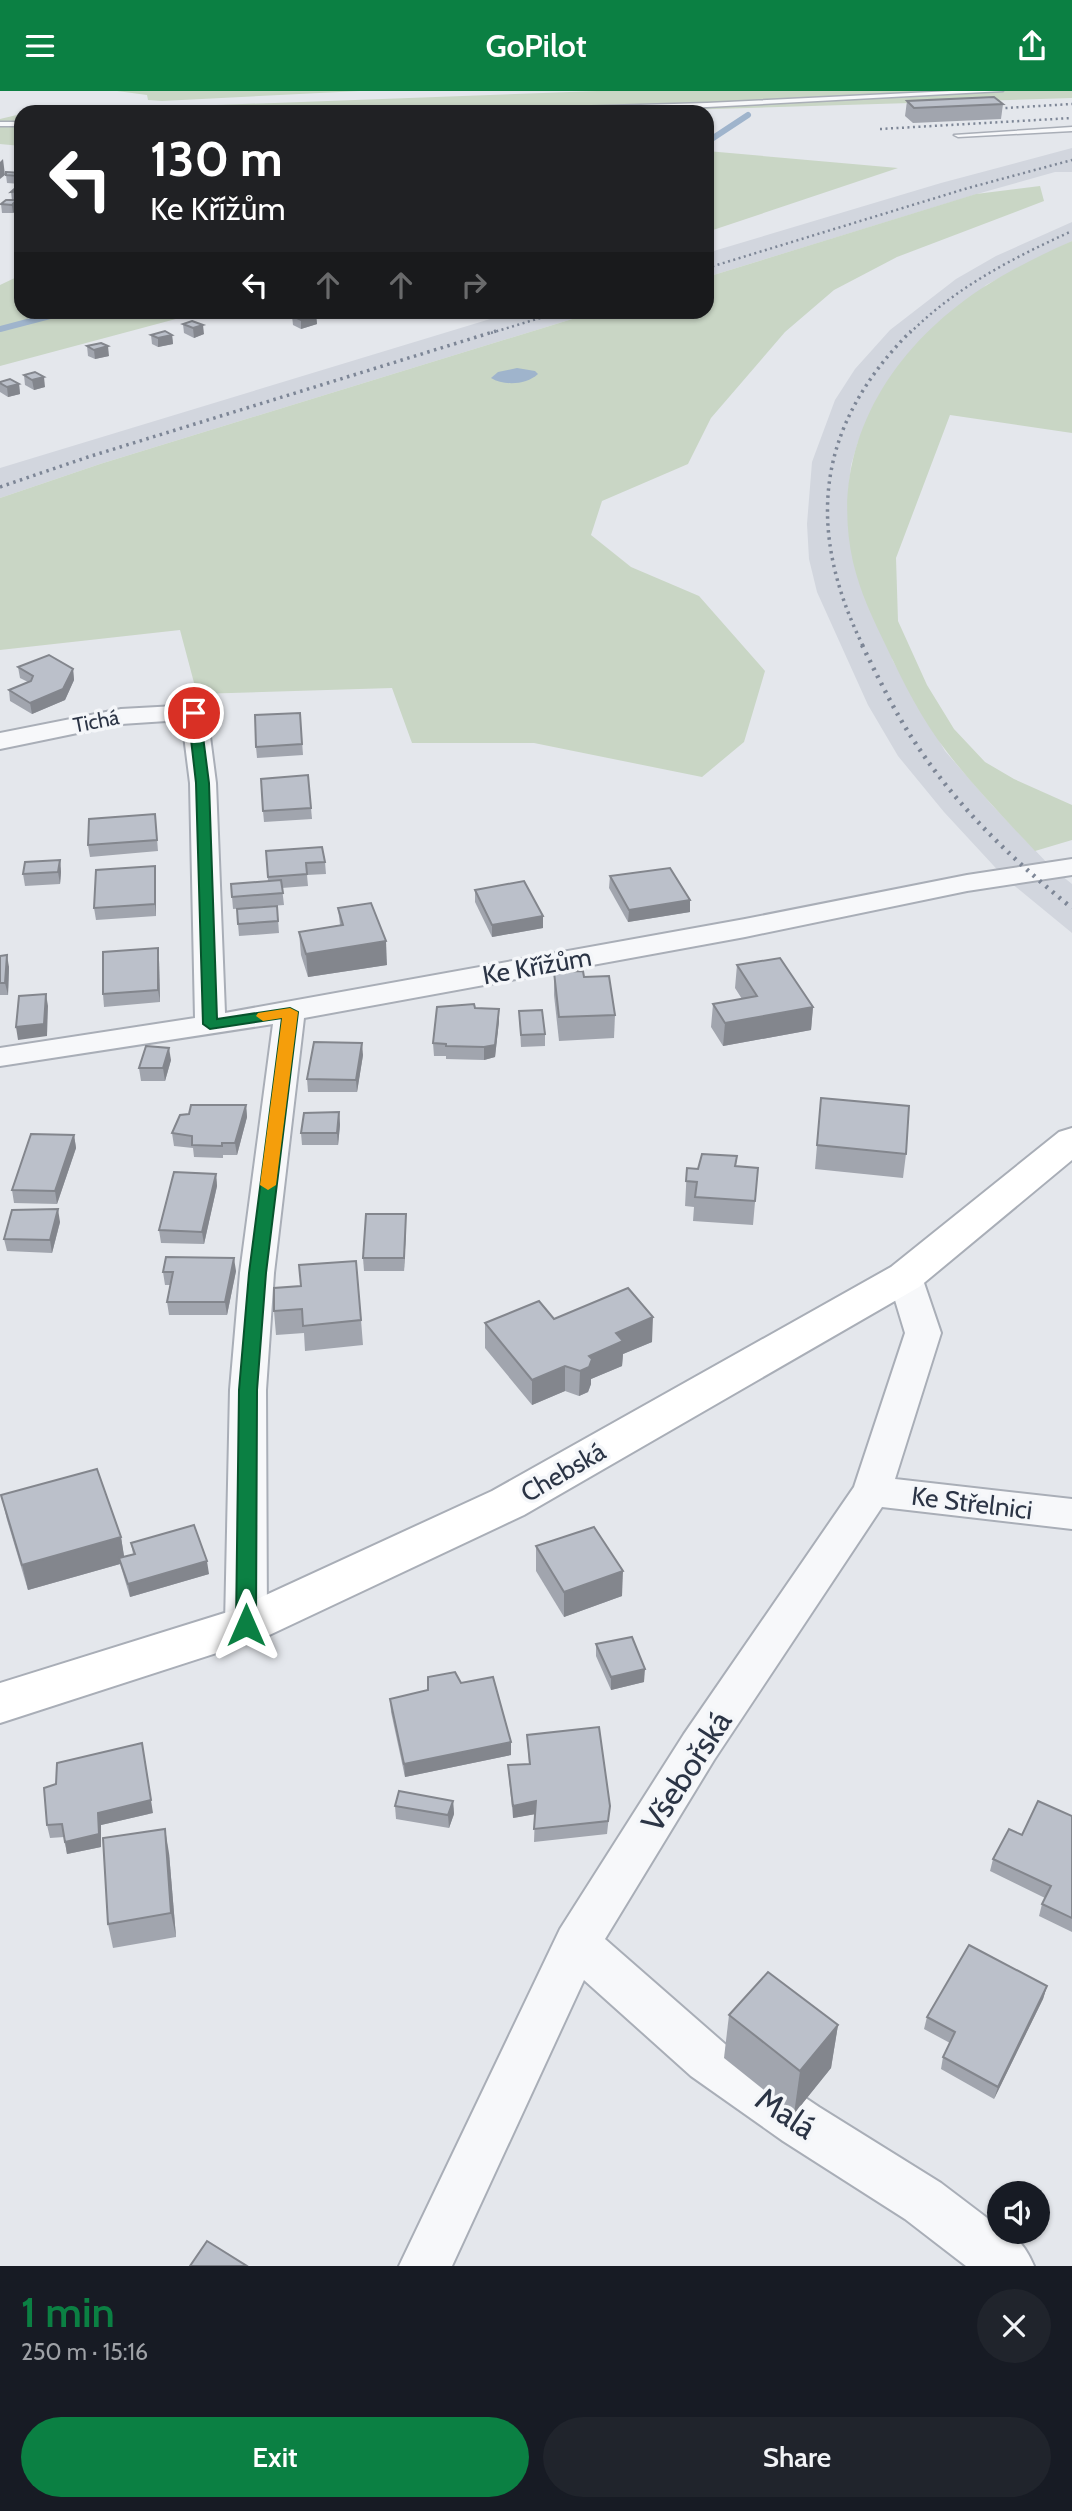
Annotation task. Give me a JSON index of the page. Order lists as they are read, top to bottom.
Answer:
{
  "streets": {
    "street": [
      "Tichá",
      "Ke Křížům",
      "Chebská",
      "Ke Střelnici",
      "Všebořská",
      "Malá"
    ]
  },
  "crossings": [
    ["Tichá", "Ke Křížům"],
    ["Chebská", "Všebořská"],
    ["Ke Střelnici", "Všebořská"],
    ["Všebořská", "Malá"]
  ],
  "page": {
    "header": "GoPilot",
    "turn": ["130 m", "Ke Křížům"],
    "heading": ["1 min", "250 m · 15:16"],
    "buttons": ["Exit", "Share"]
  }
}
